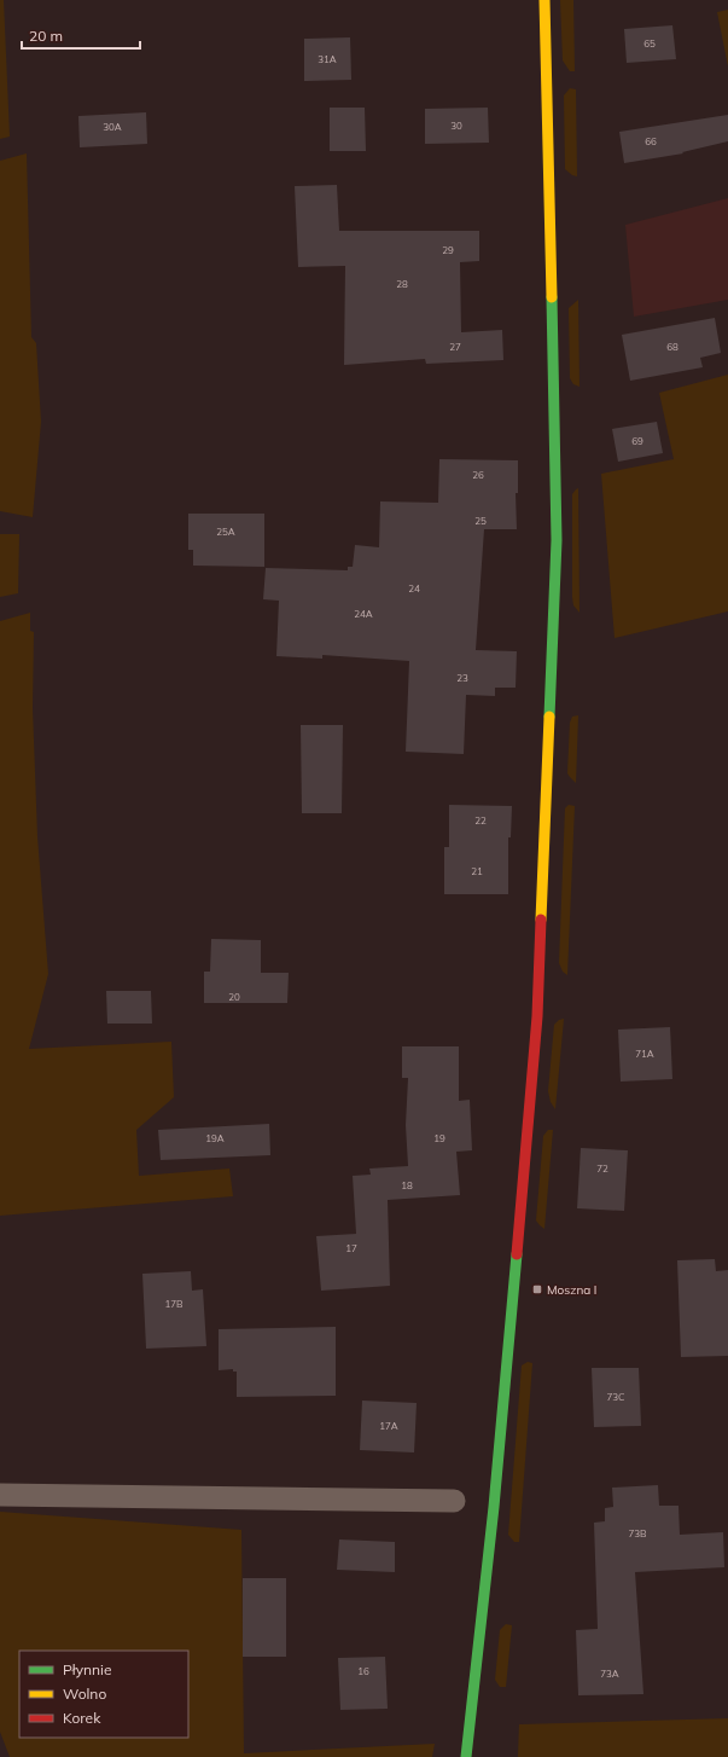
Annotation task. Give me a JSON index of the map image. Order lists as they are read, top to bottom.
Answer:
{
  "places": {
    "transit": ["Moszna I"]
  },
  "house_numbers": [
    "65",
    "31A",
    "30",
    "30A",
    "66",
    "29",
    "28",
    "27",
    "68",
    "69",
    "26",
    "25",
    "25A",
    "24",
    "24A",
    "23",
    "22",
    "21",
    "20",
    "71A",
    "19A",
    "19",
    "72",
    "18",
    "17",
    "17B",
    "73C",
    "17A",
    "73B",
    "16",
    "73A"
  ],
  "legend": ["Płynnie", "Wolno", "Korek"],
  "scale_bar": "20 m"
}
